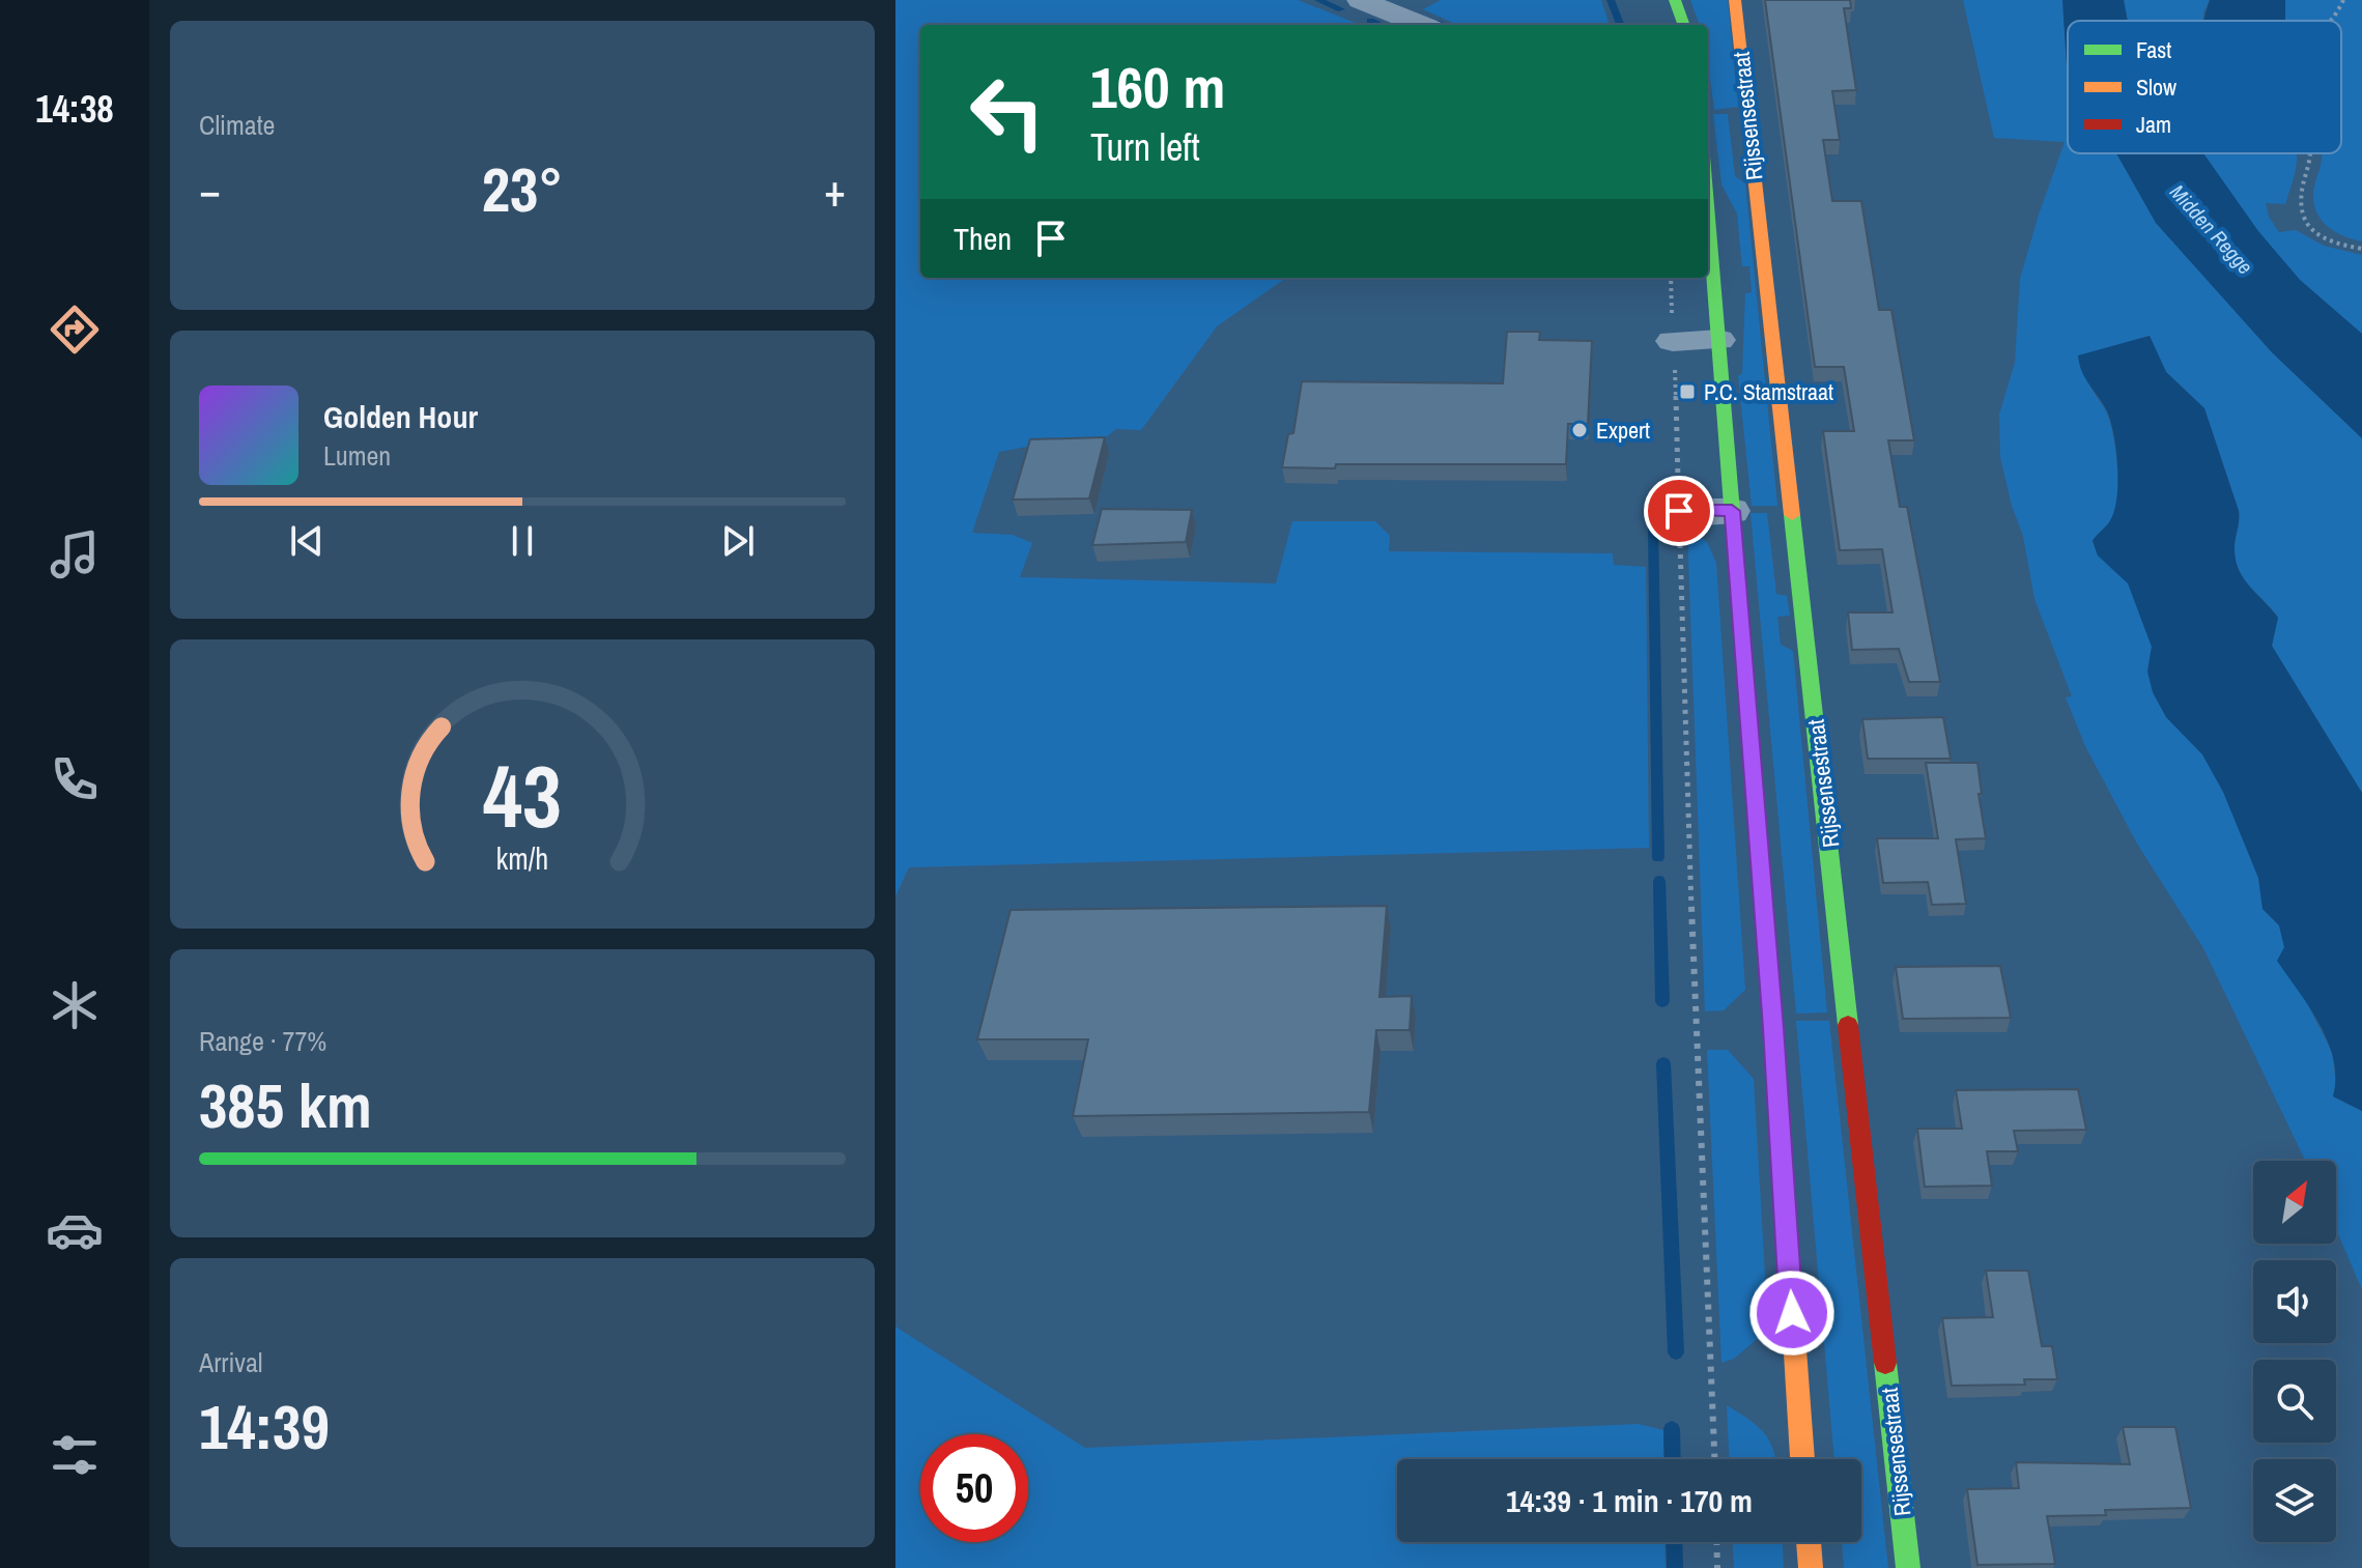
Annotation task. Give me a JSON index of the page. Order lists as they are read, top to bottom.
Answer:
{
  "streets": {
    "street": ["Rijssensestraat"]
  },
  "water": ["Midden Regge"],
  "places": {
    "transit": ["P.C. Stamstraat"],
    "other": ["Expert"]
  },
  "legend": ["Fast", "Slow", "Jam"],
  "north": "top right",
  "page": {
    "tabs": "14:38",
    "tile": [
      "Climate",
      ["Range · 77%", "385 km"],
      ["Arrival", "14:39"]
    ],
    "turn": ["160 m", "Turn left"],
    "heat": ["−", "23°", "+"],
    "then": "Then",
    "song": ["Golden Hour", "Lumen"],
    "limit": "50",
    "trip": "14:39 · 1 min · 170 m",
    "gauge": ["43", "km/h"]
  }
}
